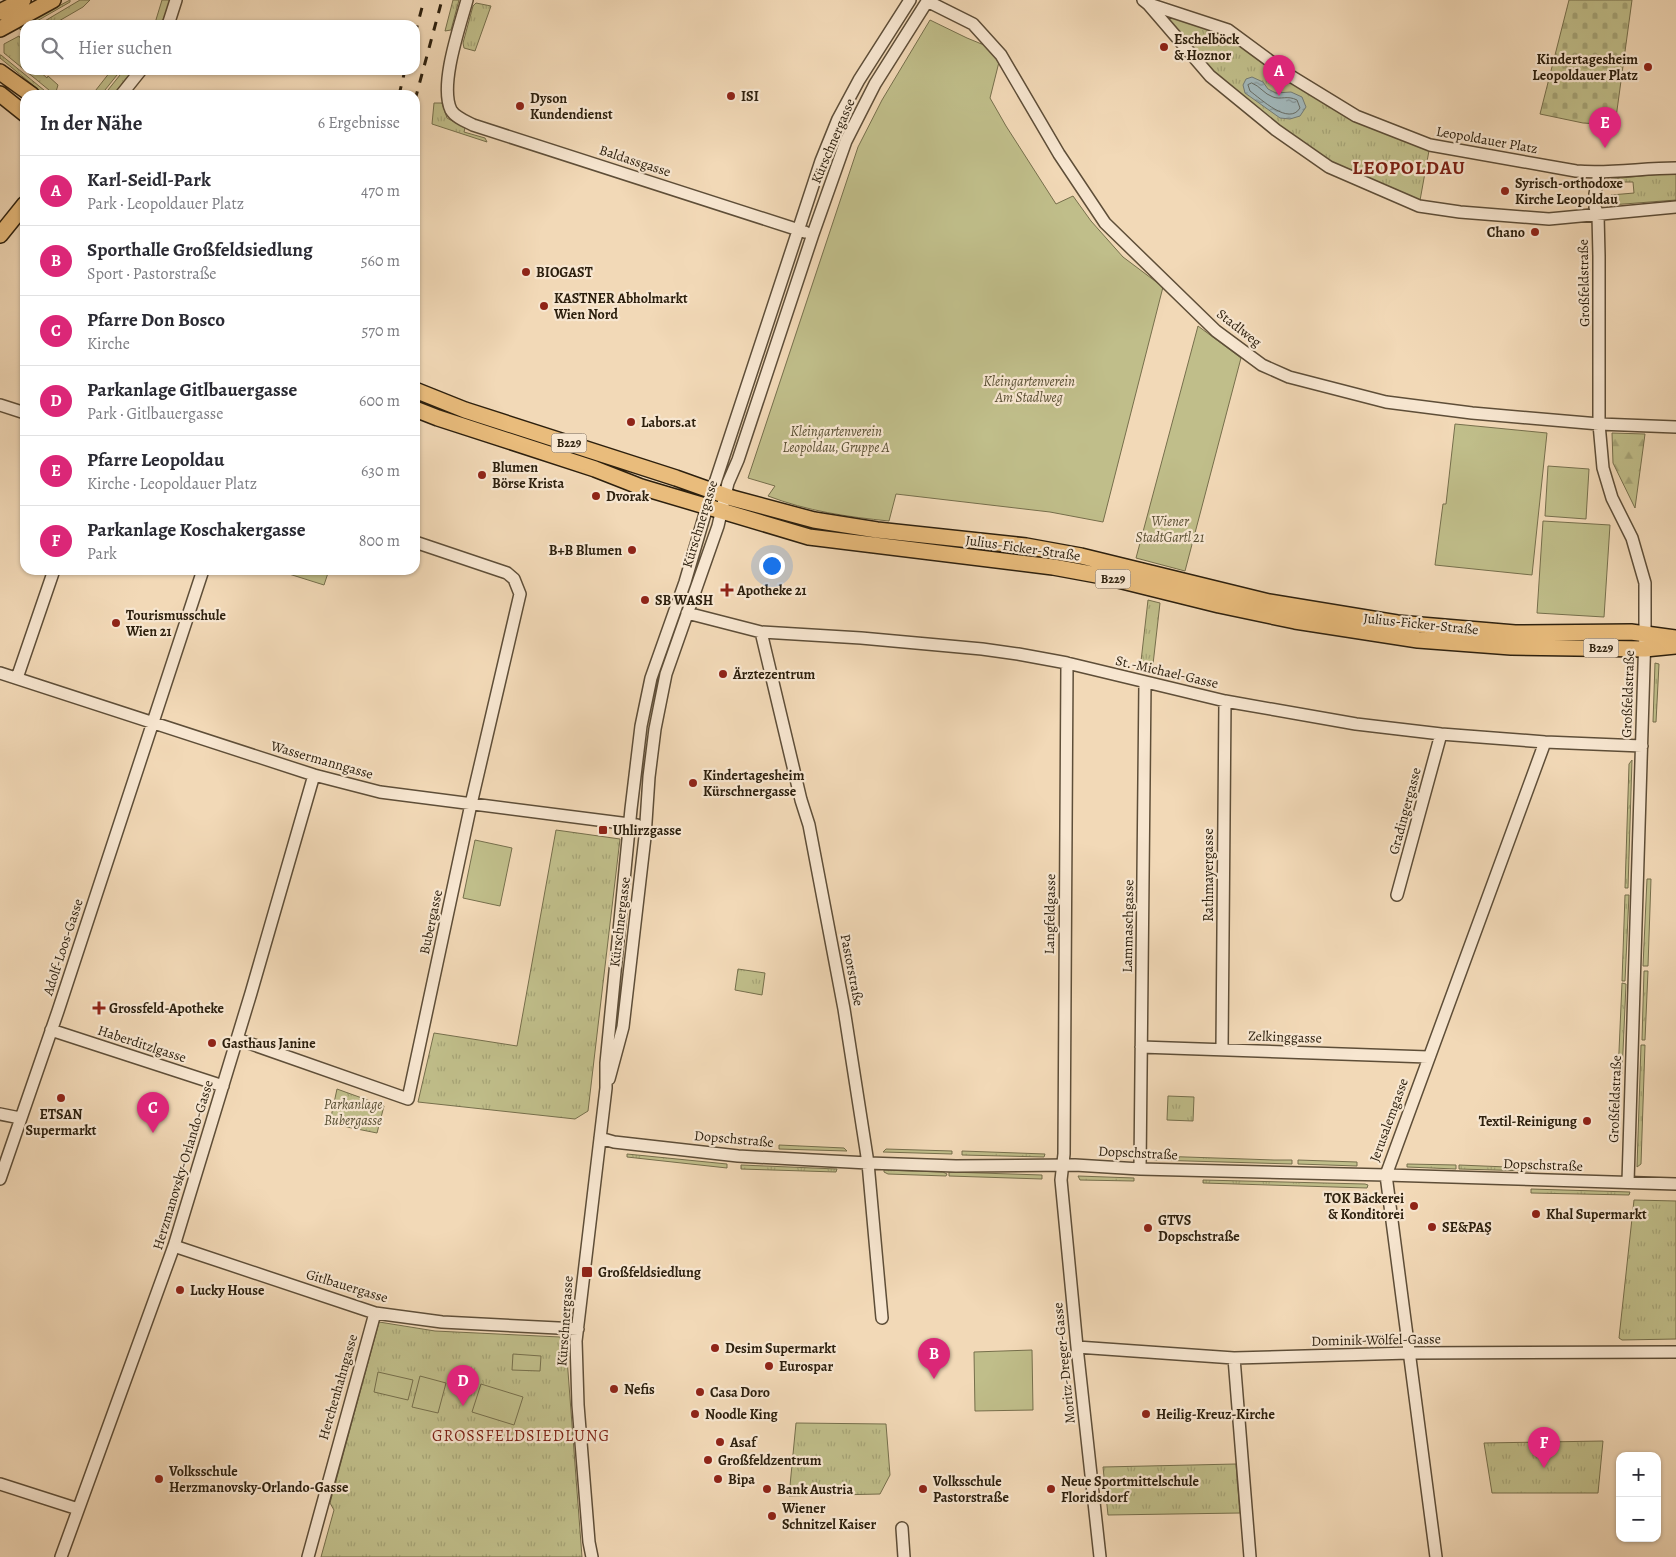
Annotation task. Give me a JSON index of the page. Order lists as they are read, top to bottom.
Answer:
{
  "streets": {
    "main road": ["B229", "Julius-Ficker-Straße"],
    "street": [
      "Leopoldauer Platz",
      "Kürschnergasse",
      "Baldassgasse",
      "Großfeldstraße",
      "Stadlweg",
      "St.-Michael-Gasse",
      "Wassermanngasse",
      "Gradingergasse",
      "Rathmayergasse",
      "Langfeldgasse",
      "Bubergasse",
      "Lammaschgasse",
      "Adolf-Loos-Gasse",
      "Pastorstraße",
      "Zelkinggasse",
      "Haberditzlgasse",
      "Jerusalemgasse",
      "Dopschstraße",
      "Herzmanovsky-Orlando-Gasse",
      "Gitlbauergasse",
      "Dominik-Wölfel-Gasse",
      "Moritz-Dreger-Gasse",
      "Herchenhahngasse"
    ]
  },
  "crossings": [
    ["Leopoldauer Platz", "Großfeldstraße"],
    ["Kürschnergasse", "Baldassgasse"],
    ["Kürschnergasse", "Stadlweg"],
    ["Kürschnergasse", "Julius-Ficker-Straße"],
    ["Kürschnergasse", "St.-Michael-Gasse"],
    ["Kürschnergasse", "Wassermanngasse"],
    ["Kürschnergasse", "Dopschstraße"],
    ["Kürschnergasse", "Gitlbauergasse"],
    ["Großfeldstraße", "Stadlweg"],
    ["Großfeldstraße", "Julius-Ficker-Straße"],
    ["Großfeldstraße", "St.-Michael-Gasse"],
    ["Großfeldstraße", "Dopschstraße"],
    ["St.-Michael-Gasse", "Gradingergasse"],
    ["St.-Michael-Gasse", "Rathmayergasse"],
    ["St.-Michael-Gasse", "Langfeldgasse"],
    ["St.-Michael-Gasse", "Lammaschgasse"],
    ["St.-Michael-Gasse", "Pastorstraße"],
    ["St.-Michael-Gasse", "Jerusalemgasse"],
    ["Wassermanngasse", "Bubergasse"],
    ["Wassermanngasse", "Adolf-Loos-Gasse"],
    ["Wassermanngasse", "Herzmanovsky-Orlando-Gasse"],
    ["Rathmayergasse", "Zelkinggasse"],
    ["Langfeldgasse", "Dopschstraße"],
    ["Langfeldgasse", "Moritz-Dreger-Gasse"],
    ["Bubergasse", "Herzmanovsky-Orlando-Gasse"],
    ["Lammaschgasse", "Zelkinggasse"],
    ["Lammaschgasse", "Dopschstraße"],
    ["Adolf-Loos-Gasse", "Haberditzlgasse"],
    ["Pastorstraße", "Dopschstraße"],
    ["Zelkinggasse", "Jerusalemgasse"],
    ["Haberditzlgasse", "Herzmanovsky-Orlando-Gasse"],
    ["Jerusalemgasse", "Dopschstraße"],
    ["Jerusalemgasse", "Dominik-Wölfel-Gasse"],
    ["Dopschstraße", "Moritz-Dreger-Gasse"],
    ["Herzmanovsky-Orlando-Gasse", "Gitlbauergasse"],
    ["Gitlbauergasse", "Herchenhahngasse"],
    ["Dominik-Wölfel-Gasse", "Moritz-Dreger-Gasse"]
  ],
  "districts": ["LEOPOLDAU", "GROSSFELDSIEDLUNG"],
  "parks": [
    "Kleingartenverein Am Stadlweg",
    "Kleingartenverein Leopoldau, Gruppe A",
    "Wiener StadtGartl 21",
    "Parkanlage Bubergasse"
  ],
  "places": {
    "other": [
      "Eschelböck & Hoznor",
      "Kindertagesheim Leopoldauer Platz",
      "ISI",
      "Dyson Kundendienst",
      "Syrisch-orthodoxe Kirche Leopoldau",
      "Chano",
      "BIOGAST",
      "KASTNER Abholmarkt Wien Nord",
      "Labors.at",
      "Blumen Börse Krista",
      "Dvorak",
      "B+B Blumen",
      "SB WASH",
      "Tourismusschule Wien 21",
      "Ärztezentrum",
      "Kindertagesheim Kürschnergasse",
      "Gasthaus Janine",
      "ETSAN Supermarkt",
      "Textil-Reinigung",
      "TOK Bäckerei & Konditorei",
      "Khal Supermarkt",
      "SE&PAŞ",
      "GTVS Dopschstraße",
      "Lucky House",
      "Desim Supermarkt",
      "Eurospar",
      "Nefis",
      "Casa Doro",
      "Noodle King",
      "Heilig-Kreuz-Kirche",
      "Asaf",
      "Großfeldzentrum",
      "Volksschule Herzmanovsky-Orlando-Gasse",
      "Bipa",
      "Bank Austria",
      "Volksschule Pastorstraße",
      "Neue Sportmittelschule Floridsdorf",
      "Wiener Schnitzel Kaiser"
    ],
    "health": ["Apotheke 21", "Grossfeld-Apotheke"],
    "transit": ["Uhlirzgasse", "Großfeldsiedlung"]
  },
  "page": {
    "search": "Hier suchen",
    "pins": [
      "A",
      "E",
      "C",
      "B",
      "D",
      "F"
    ],
    "heading": ["In der Nähe", "6 Ergebnisse"],
    "list": [
      {
        "mark": "A",
        "name": "Karl-Seidl-Park",
        "note": "Park · Leopoldauer Platz",
        "value": "470 m"
      },
      {
        "mark": "B",
        "name": "Sporthalle Großfeldsiedlung",
        "note": "Sport · Pastorstraße",
        "value": "560 m"
      },
      {
        "mark": "C",
        "name": "Pfarre Don Bosco",
        "note": "Kirche",
        "value": "570 m"
      },
      {
        "mark": "D",
        "name": "Parkanlage Gitlbauergasse",
        "note": "Park · Gitlbauergasse",
        "value": "600 m"
      },
      {
        "mark": "E",
        "name": "Pfarre Leopoldau",
        "note": "Kirche · Leopoldauer Platz",
        "value": "630 m"
      },
      {
        "mark": "F",
        "name": "Parkanlage Koschakergasse",
        "note": "Park",
        "value": "800 m"
      }
    ],
    "map_buttons": ["+", "−"]
  }
}
